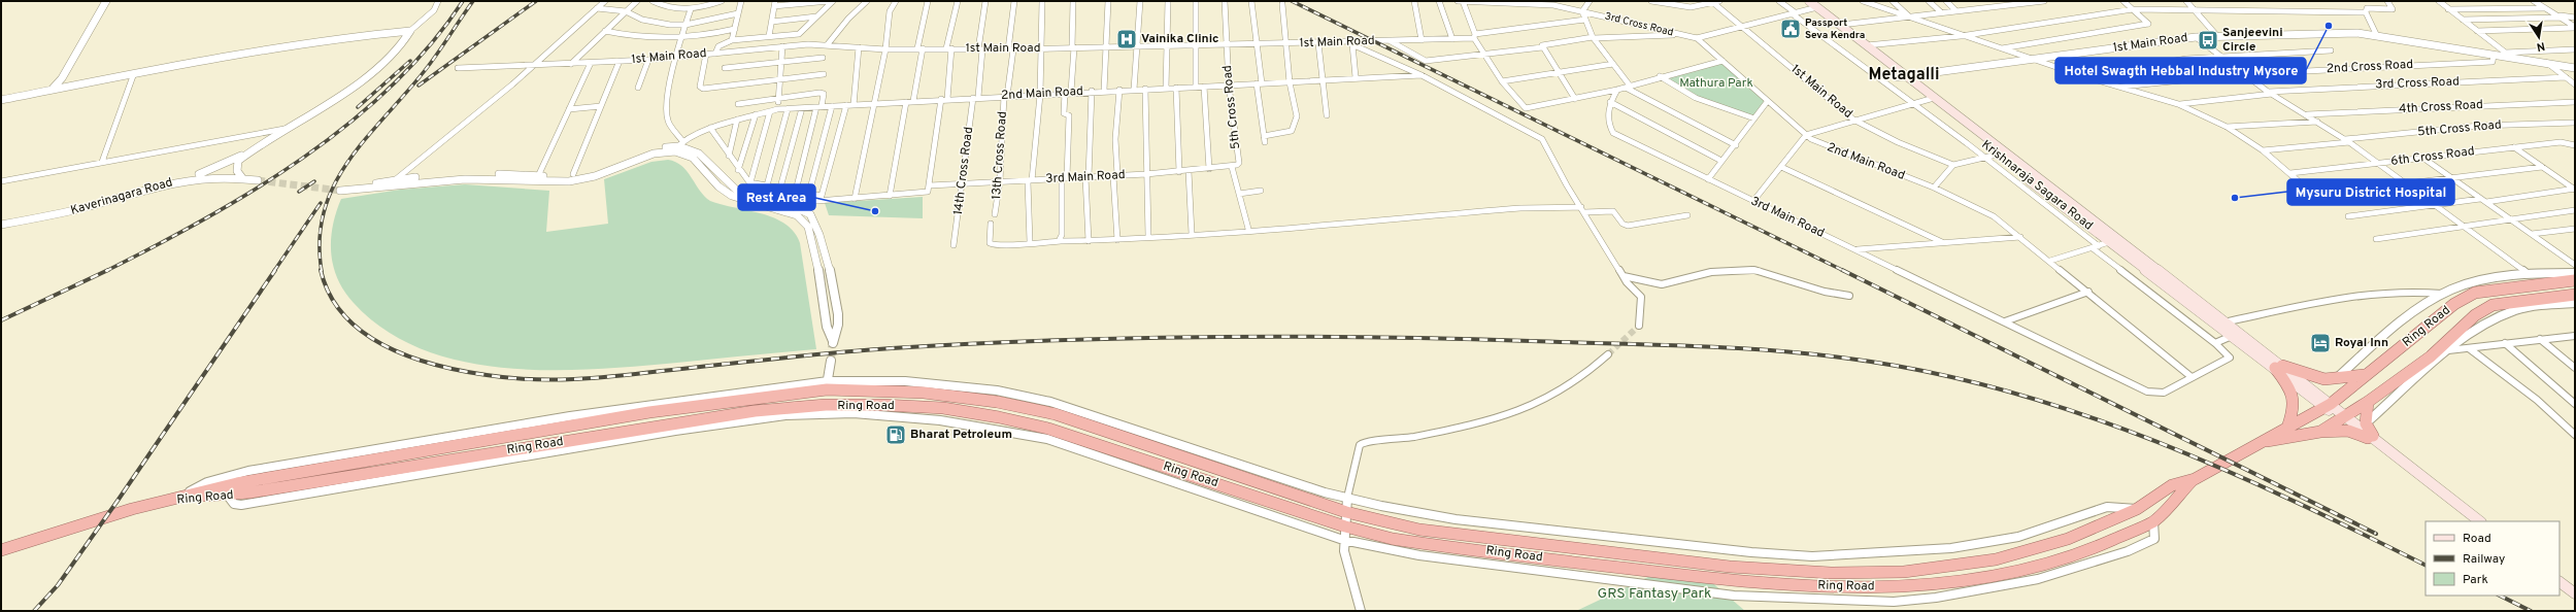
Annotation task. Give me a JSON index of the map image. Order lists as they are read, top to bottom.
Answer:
{
  "streets": {
    "highway": ["Ring Road"],
    "main road": ["Krishnaraja Sagara Road"],
    "street": [
      "3rd Cross Road",
      "1st Main Road",
      "2nd Cross Road",
      "2nd Main Road",
      "5th Cross Road",
      "4th Cross Road",
      "13th Cross Road",
      "6th Cross Road",
      "14th Cross Road",
      "3rd Main Road",
      "Kaverinagara Road"
    ]
  },
  "crossings": [
    ["3rd Cross Road", "1st Main Road"],
    ["3rd Cross Road", "2nd Main Road"],
    ["3rd Cross Road", "Krishnaraja Sagara Road"],
    ["1st Main Road", "2nd Cross Road"],
    ["1st Main Road", "5th Cross Road"],
    ["1st Main Road", "13th Cross Road"],
    ["1st Main Road", "14th Cross Road"],
    ["1st Main Road", "Krishnaraja Sagara Road"],
    ["2nd Main Road", "5th Cross Road"],
    ["2nd Main Road", "13th Cross Road"],
    ["2nd Main Road", "14th Cross Road"],
    ["2nd Main Road", "3rd Main Road"],
    ["5th Cross Road", "3rd Main Road"],
    ["13th Cross Road", "3rd Main Road"],
    ["14th Cross Road", "3rd Main Road"]
  ],
  "districts": ["Metagalli"],
  "parks": ["Mathura Park", "GRS Fantasy Park"],
  "places": {
    "other": ["Hotel Swagth Hebbal Industry Mysore", "Mysuru District Hospital", "Rest Area"],
    "public building": ["Passport Seva Kendra"],
    "hospital": ["Vainika Clinic"],
    "bus stop": ["Sanjeevini Circle"],
    "hotel": ["Royal Inn"],
    "fuel station": ["Bharat Petroleum"]
  },
  "legend": ["Road", "Railway", "Park"],
  "north": "bottom"
}
